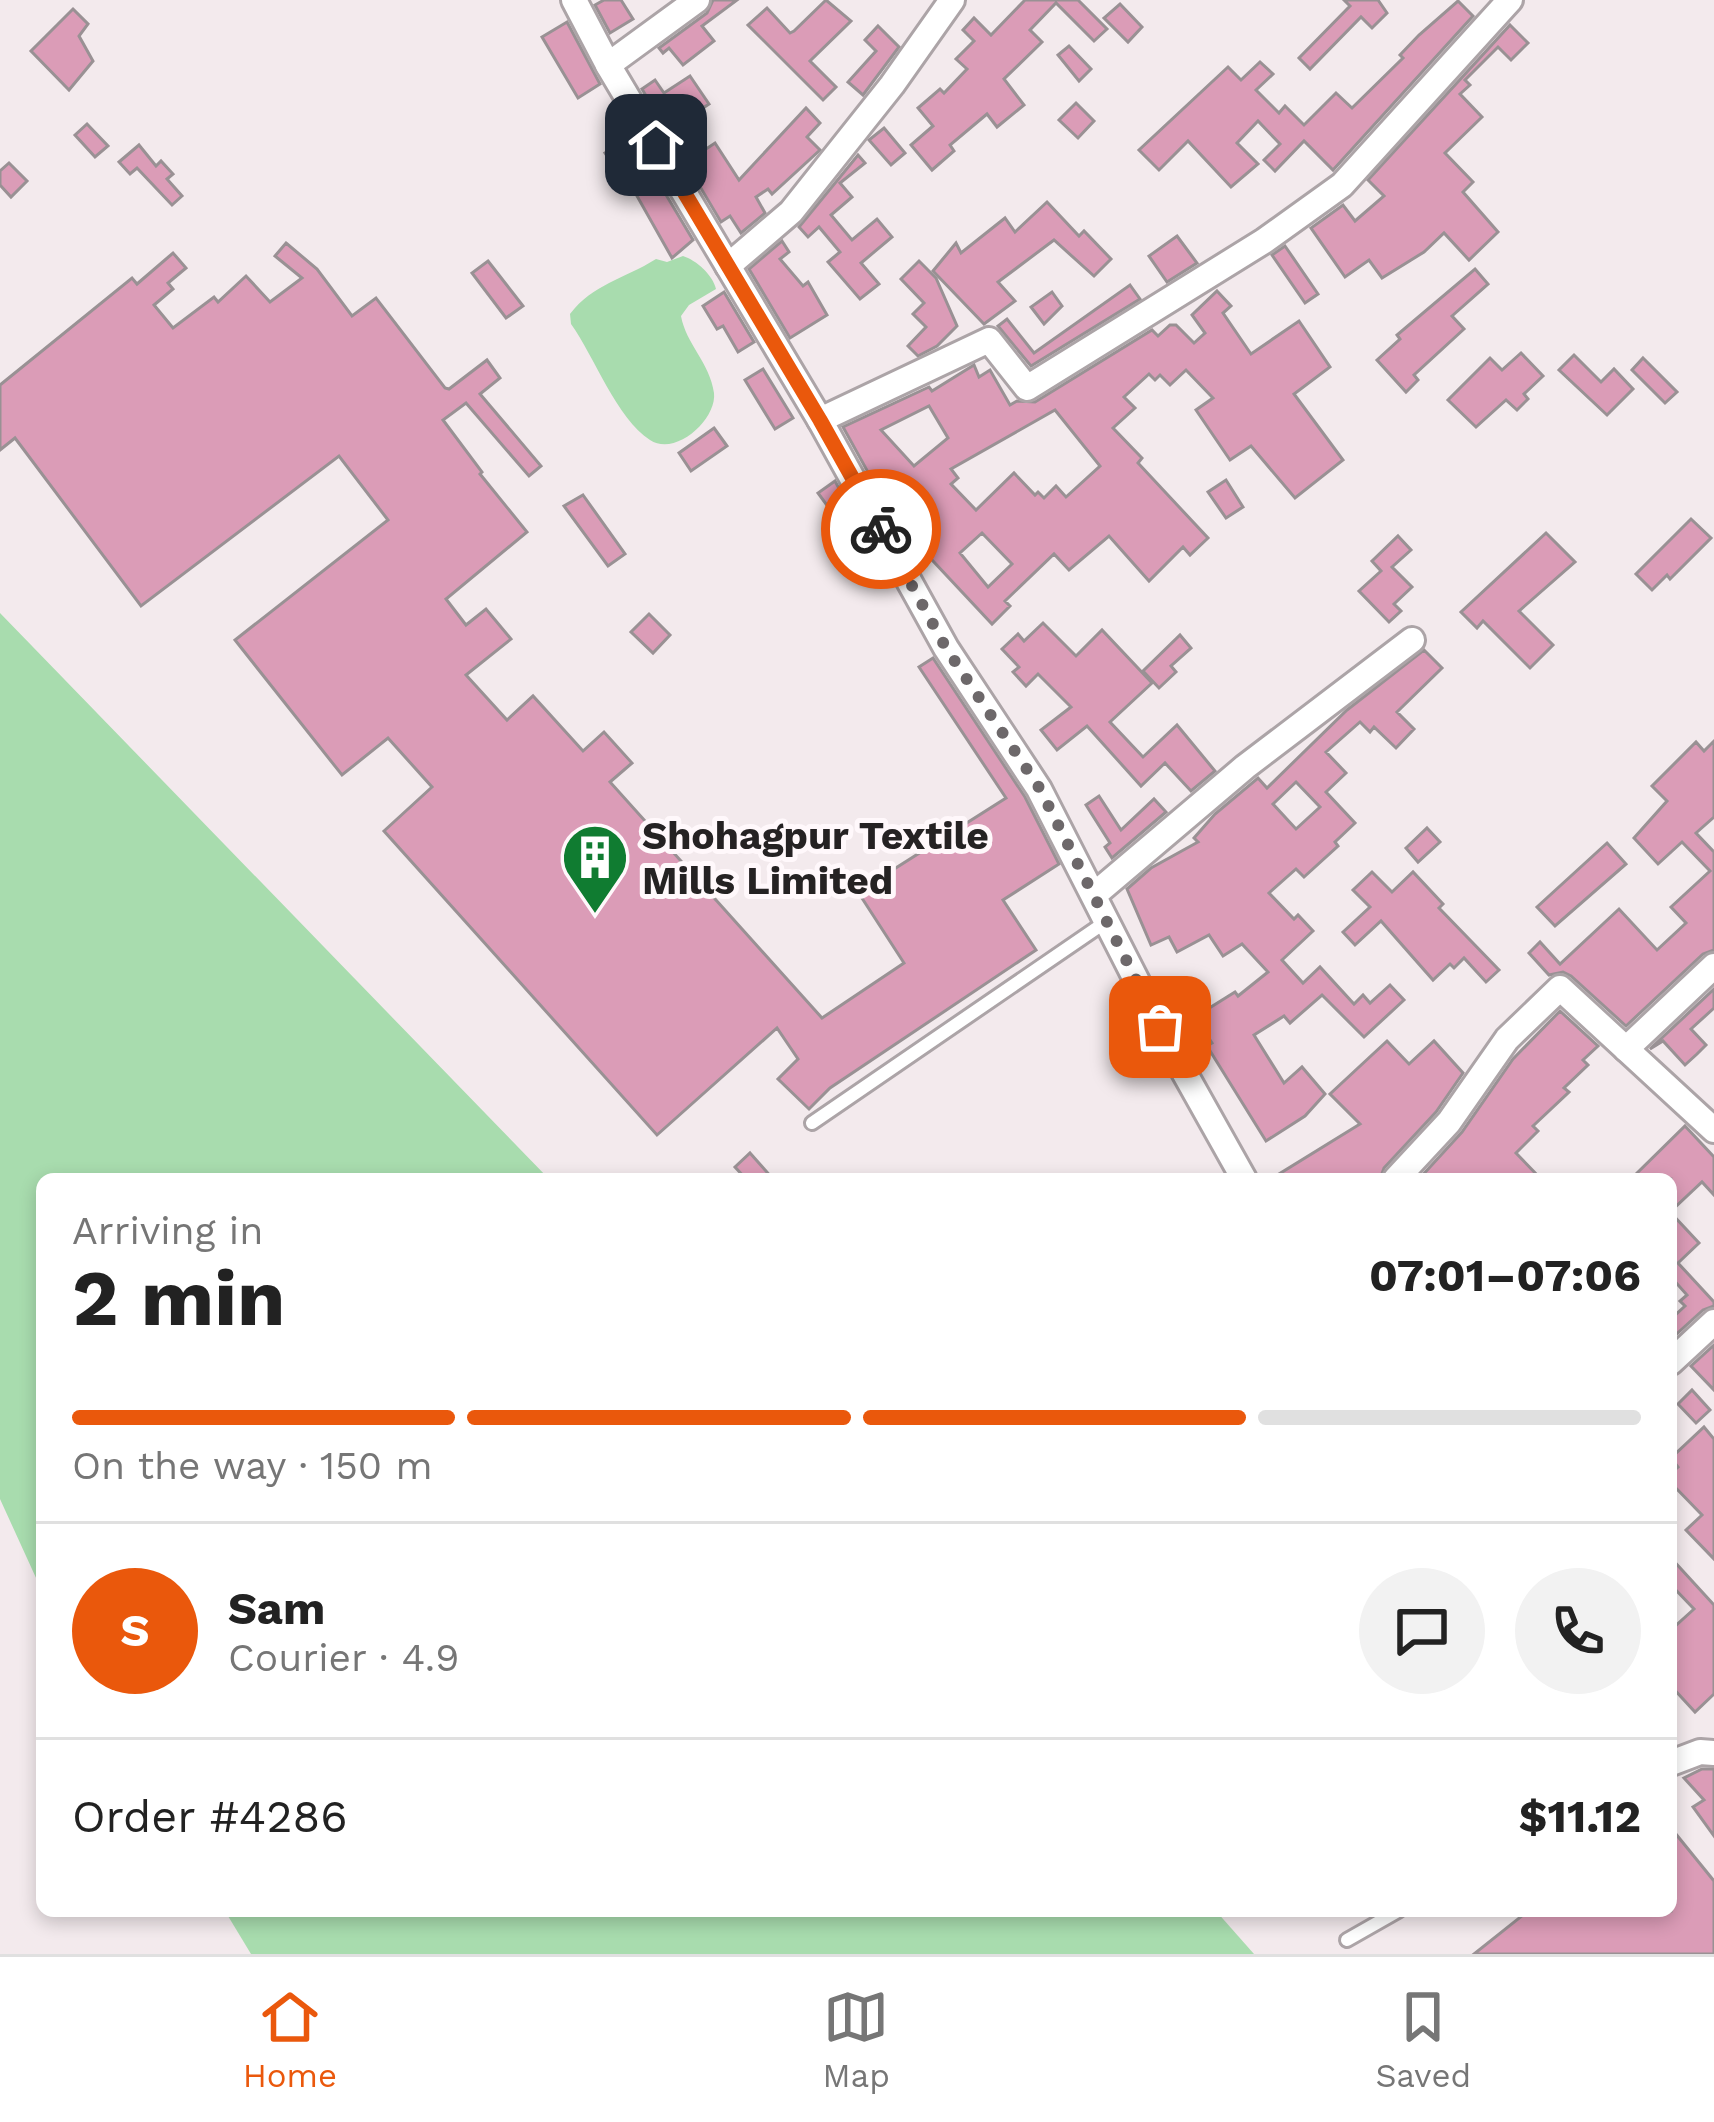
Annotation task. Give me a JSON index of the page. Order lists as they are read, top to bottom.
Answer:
{
  "places": {
    "building": ["Shohagpur Textile Mills Limited"]
  },
  "page": {
    "heading": ["2 min", "Arriving in", "07:01–07:06"],
    "panel": [
      "Sam",
      "Courier · 4.9",
      "Order #4286",
      "$11.12"
    ],
    "bar": "On the way · 150 m",
    "round": "S",
    "tabs": ["Home", "Map", "Saved"]
  }
}
